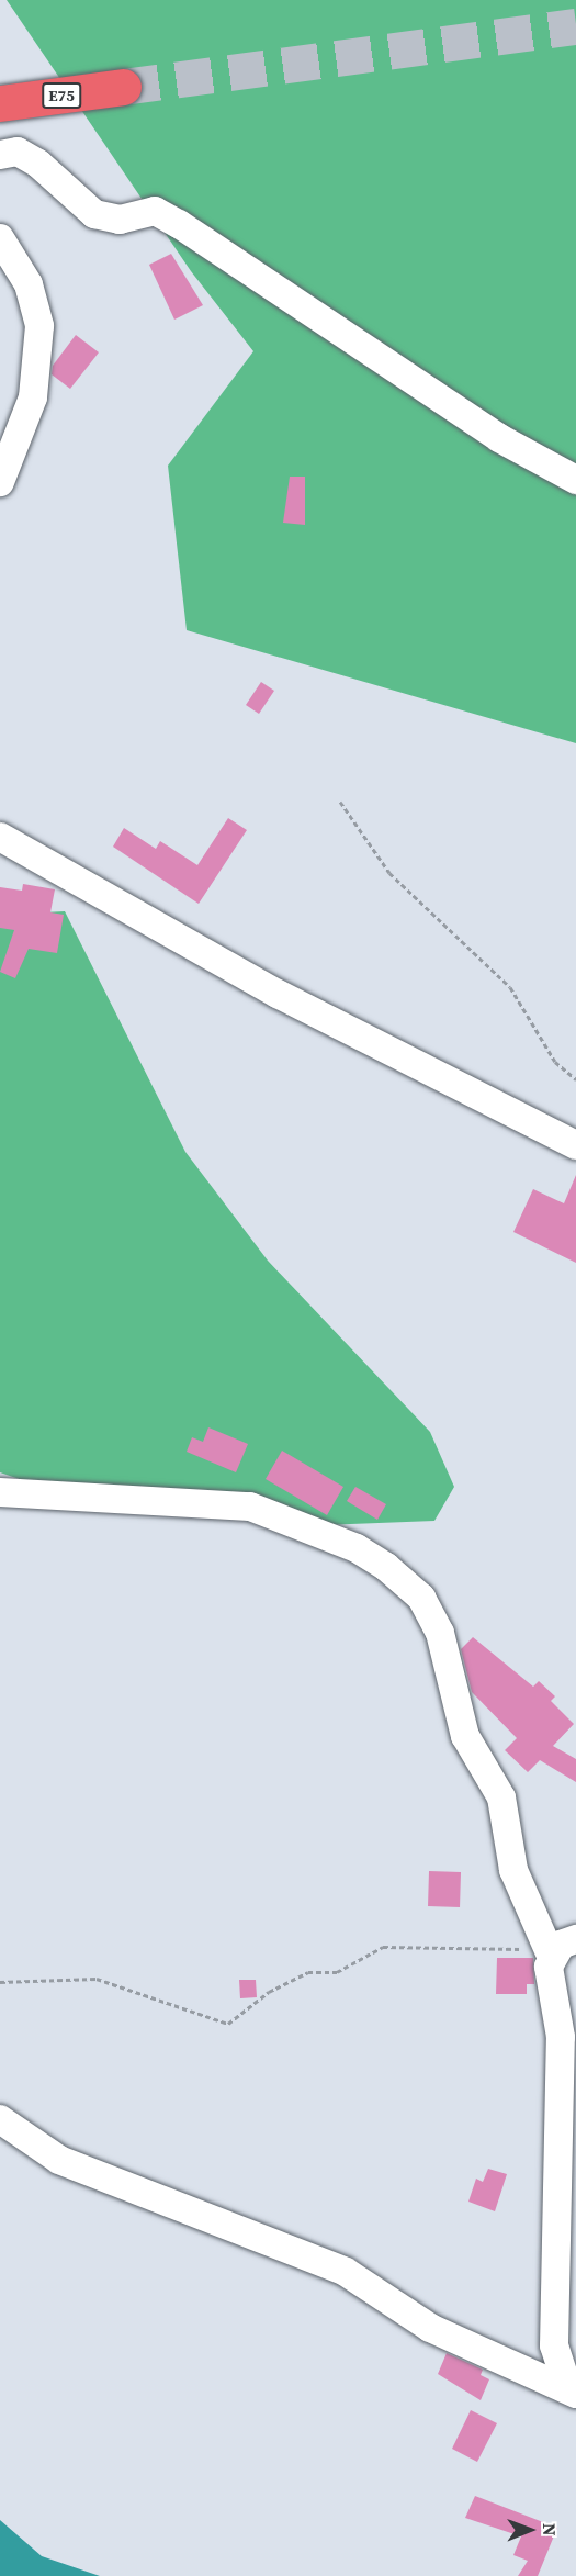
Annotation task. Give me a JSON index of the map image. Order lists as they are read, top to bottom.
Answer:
{
  "streets": {
    "highway": ["E75"]
  },
  "north": "right"
}
